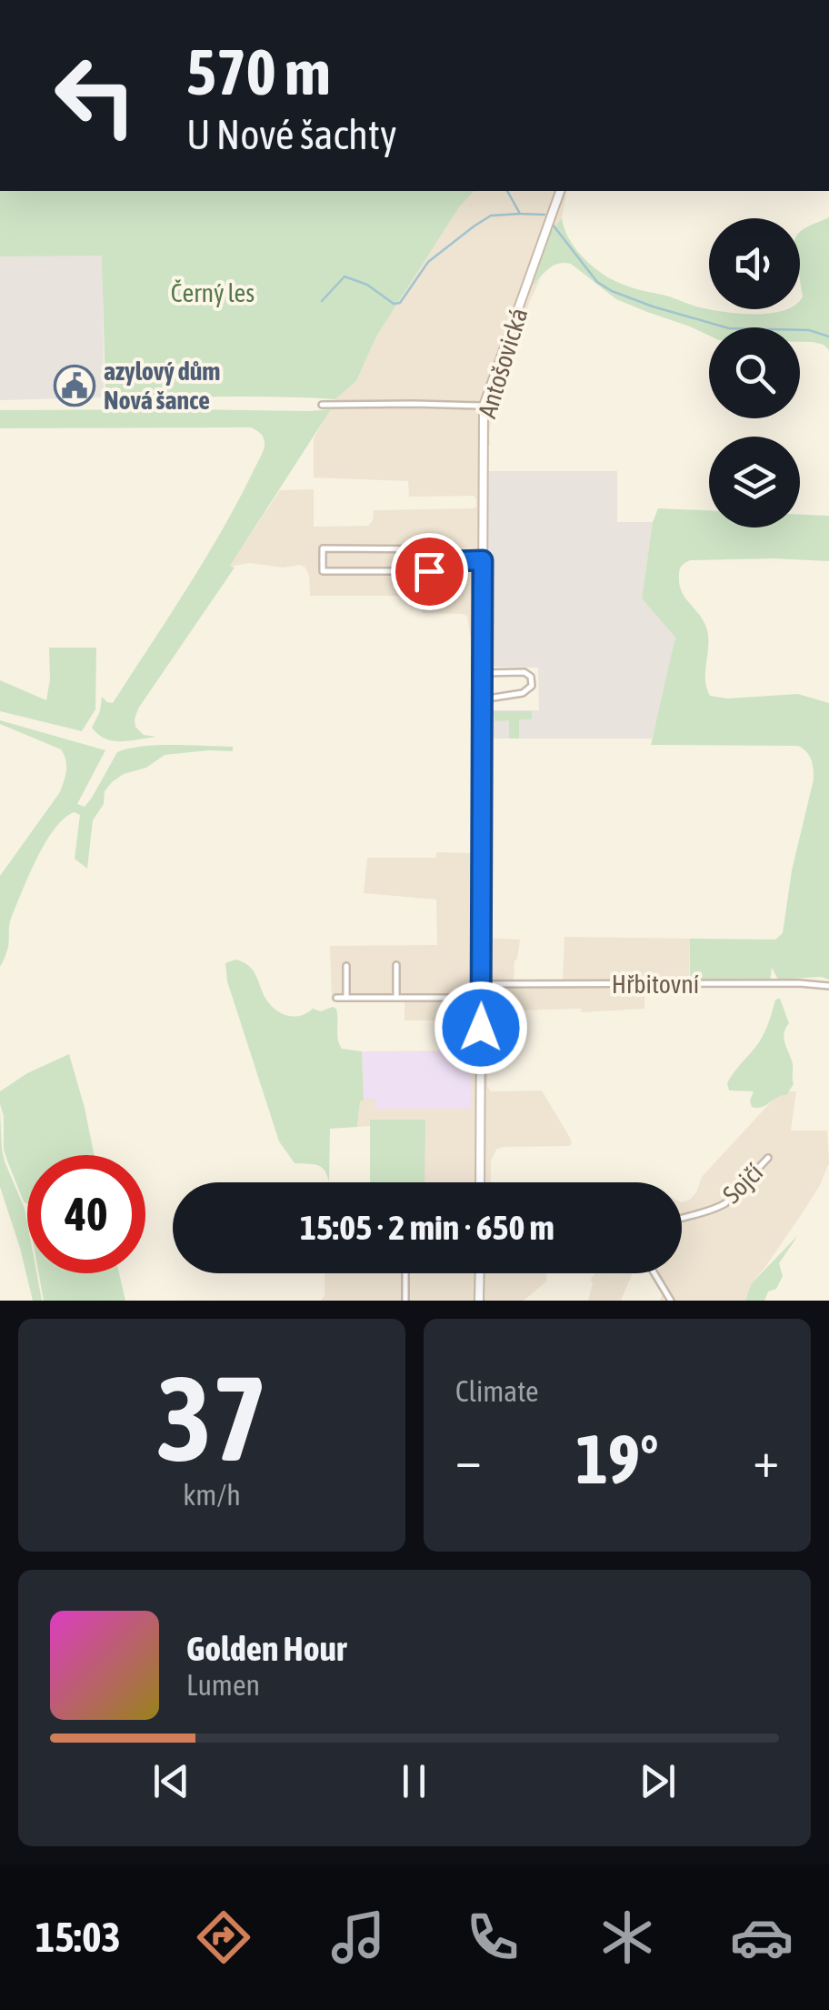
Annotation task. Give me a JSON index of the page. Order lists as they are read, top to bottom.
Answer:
{
  "streets": {
    "street": ["Antošovická", "Hřbitovní", "Sojčí"]
  },
  "crossings": [
    ["Antošovická", "Hřbitovní"]
  ],
  "parks": ["Černý les"],
  "places": {
    "public building": ["azylový dům Nová šance"]
  },
  "page": {
    "turn": ["570 m", "U Nové šachty"],
    "limit": "40",
    "trip": "15:05 · 2 min · 650 m",
    "tile": [
      ["37", "km/h"],
      "Climate"
    ],
    "heat": ["−", "19°", "+"],
    "song": ["Golden Hour", "Lumen"],
    "tabs": "15:03"
  }
}
